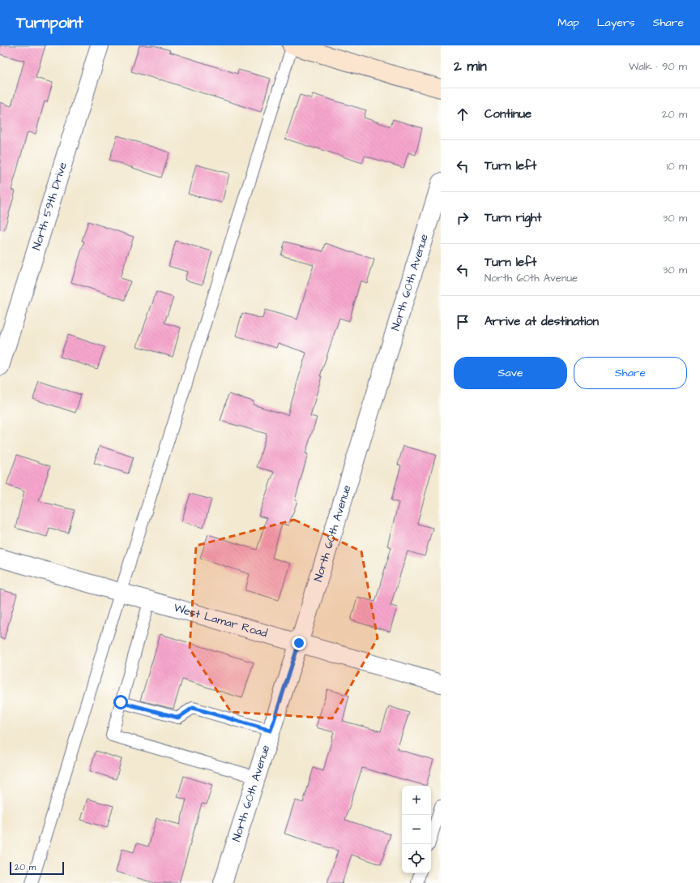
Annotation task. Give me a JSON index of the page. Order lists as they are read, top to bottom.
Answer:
{
  "streets": {
    "street": ["North 59th Drive", "North 60th Avenue", "West Lamar Road"]
  },
  "crossings": [
    ["North 60th Avenue", "West Lamar Road"]
  ],
  "scale_bar": "20 m",
  "page": {
    "header": "Turnpoint",
    "nav": ["Map", "Layers", "Share"],
    "heading": ["2 min", "Walk · 90 m"],
    "list": [
      ["Continue", "20 m"],
      ["Turn left", "10 m"],
      ["Turn right", "30 m"],
      ["Turn left", "North 60th Avenue", "30 m"],
      "Arrive at destination"
    ],
    "buttons": ["Save", "Share"],
    "map_buttons": ["+", "−"],
    "scale": "20 m"
  }
}
